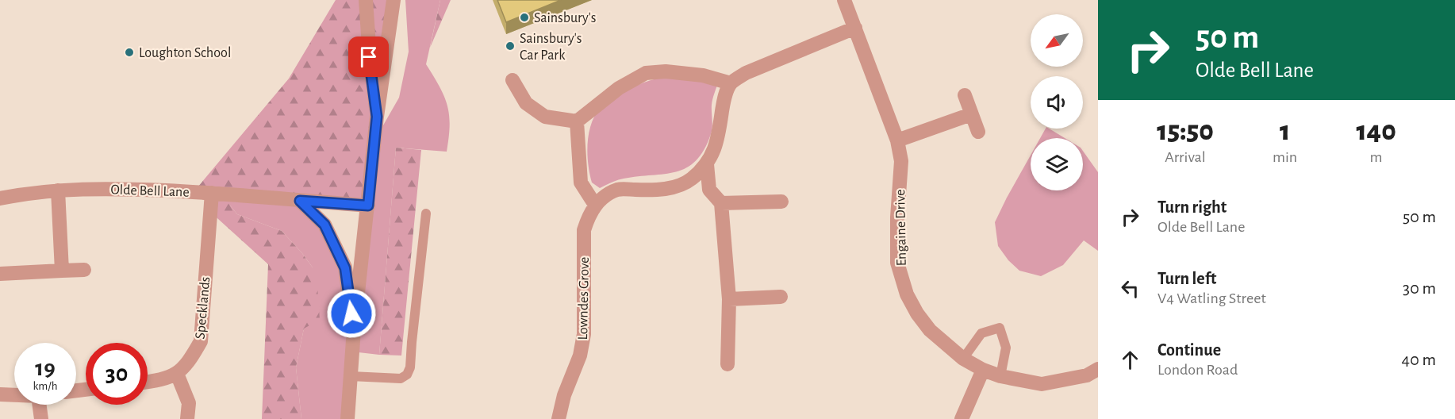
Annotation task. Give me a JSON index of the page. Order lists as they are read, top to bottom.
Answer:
{
  "streets": {
    "street": [
      "Olde Bell Lane",
      "Engaine Drive",
      "Lowndes Grove",
      "Specklands"
    ]
  },
  "crossings": [
    ["Olde Bell Lane", "Specklands"]
  ],
  "places": ["Sainsbury's", "Sainsbury's Car Park", "Loughton School"],
  "north": "bottom left",
  "page": {
    "turn": ["50 m", "Olde Bell Lane"],
    "eta": [
      "15:50",
      "Arrival",
      "1",
      "min",
      "140",
      "m"
    ],
    "list": [
      {
        "name": "Turn right",
        "note": "Olde Bell Lane",
        "value": "50 m"
      },
      {
        "name": "Turn left",
        "note": "V4 Watling Street",
        "value": "30 m"
      },
      {
        "name": "Continue",
        "note": "London Road",
        "value": "40 m"
      }
    ],
    "speed": "19 km/h",
    "limit": "30"
  }
}
